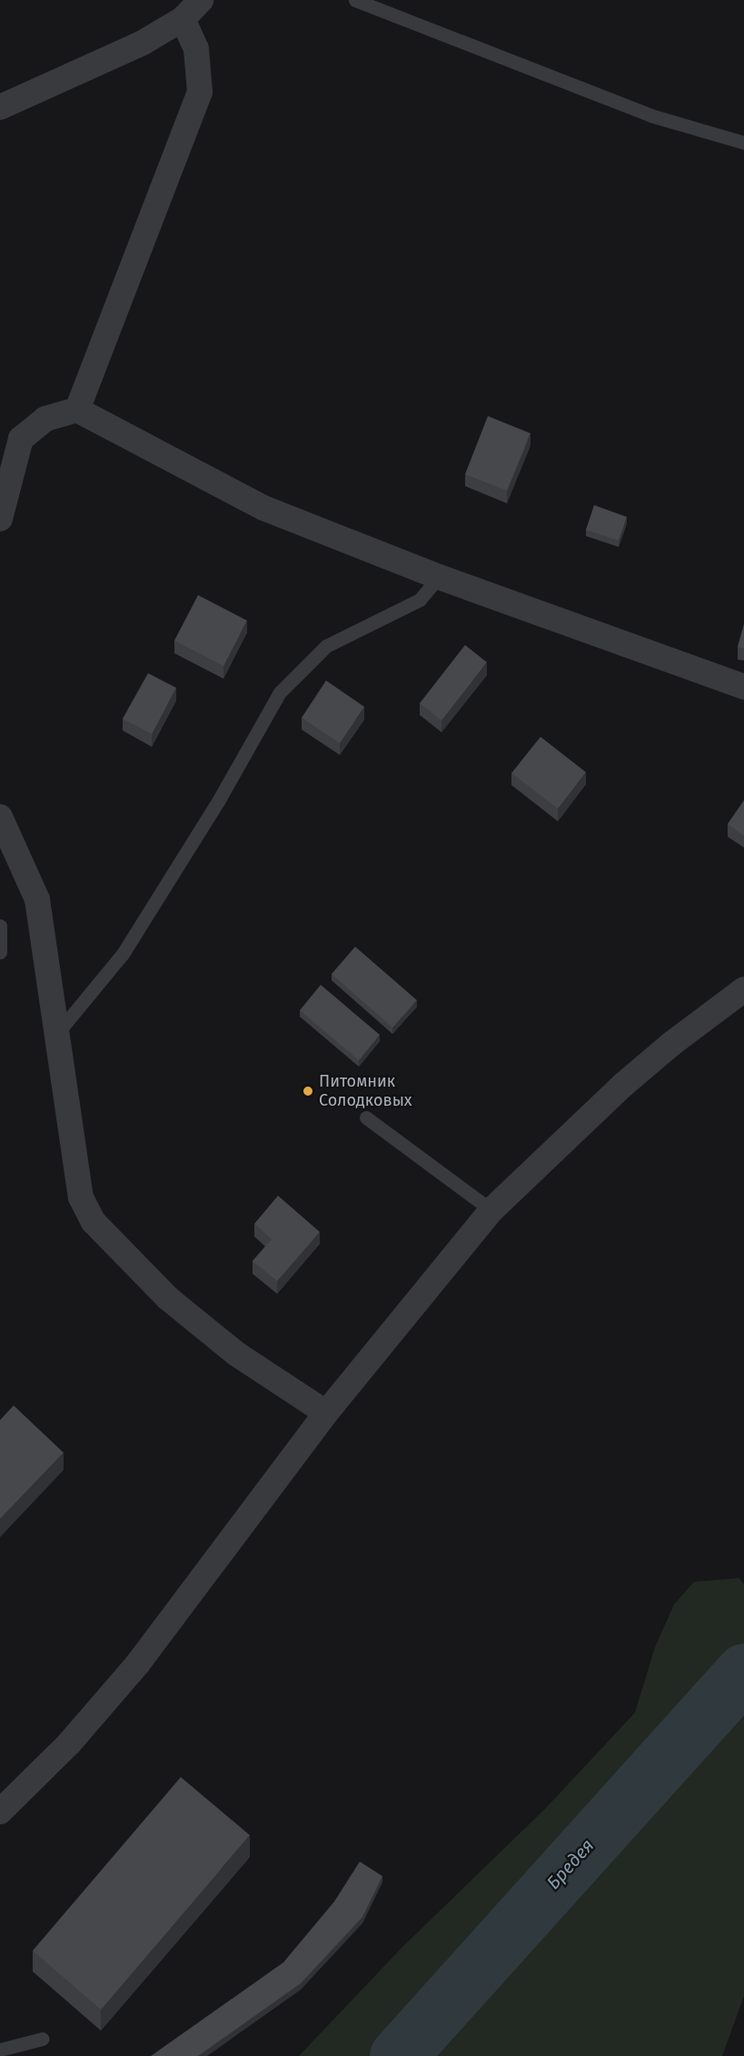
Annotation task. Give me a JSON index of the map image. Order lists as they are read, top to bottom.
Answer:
{
  "water": ["Бредея"],
  "places": ["Питомник Солодковых"]
}
